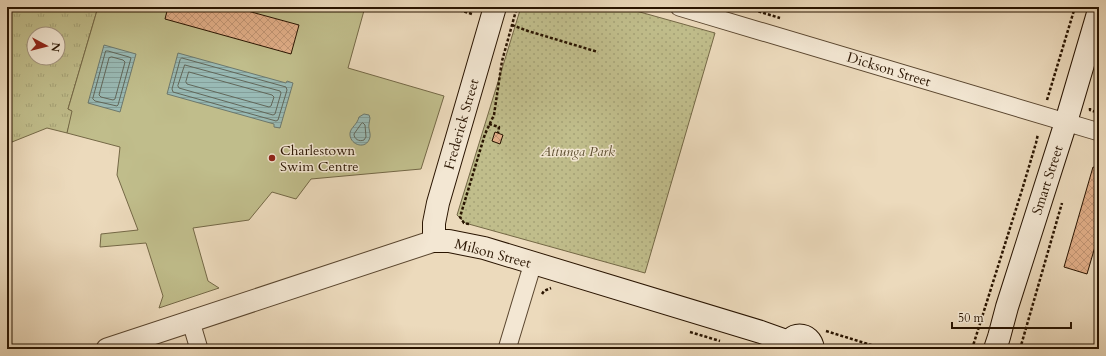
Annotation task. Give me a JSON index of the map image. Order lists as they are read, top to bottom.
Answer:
{
  "streets": {
    "main road": ["Frederick Street", "Smart Street", "Milson Street"],
    "street": ["Dickson Street"]
  },
  "crossings": [
    ["Dickson Street", "Smart Street"],
    ["Frederick Street", "Milson Street"]
  ],
  "parks": ["Attunga Park"],
  "places": ["Charlestown Swim Centre"],
  "scale_bar": "50 m",
  "north": "right"
}
